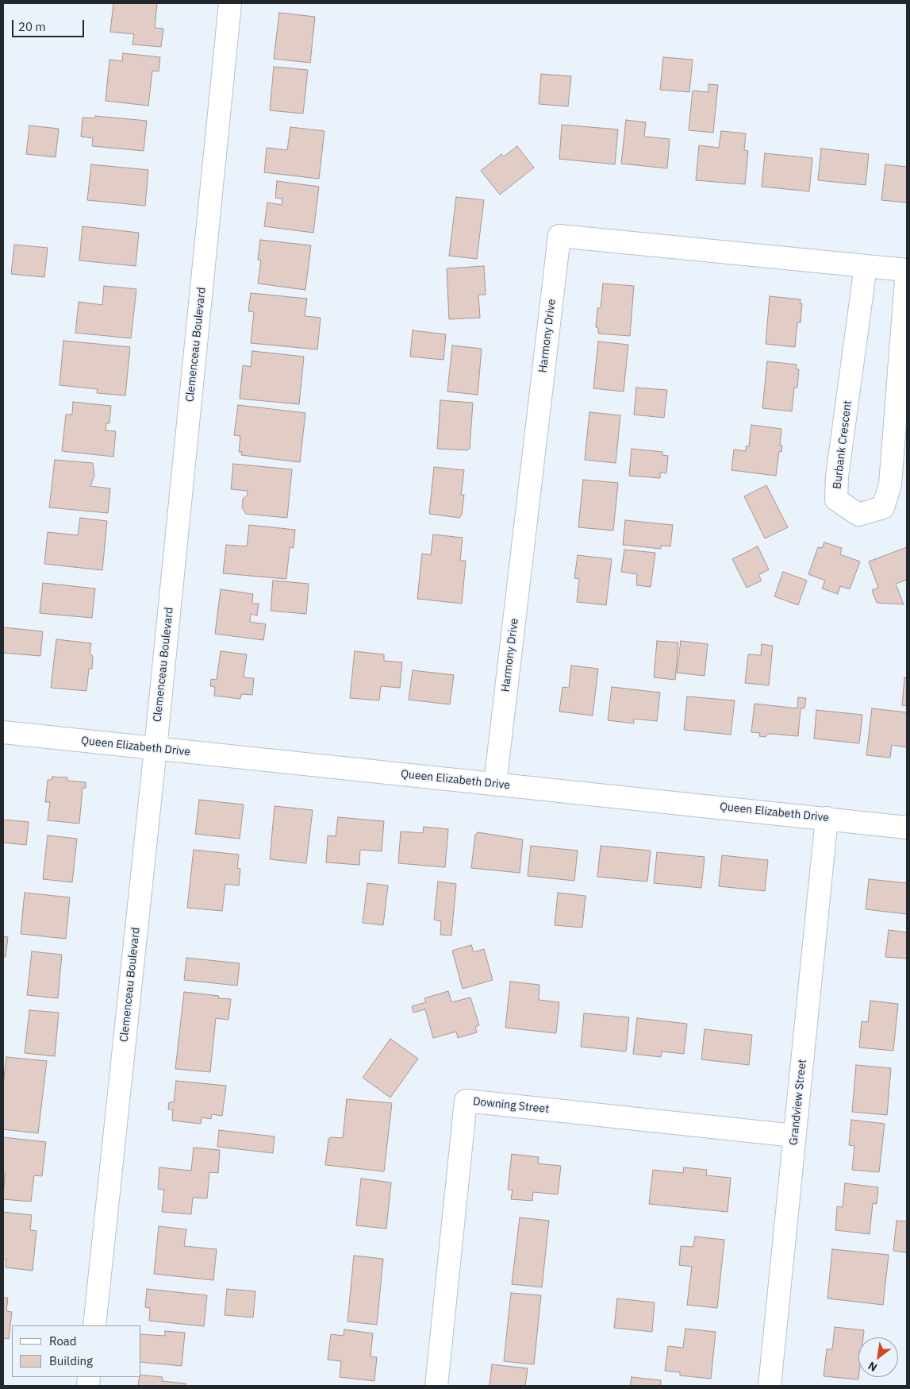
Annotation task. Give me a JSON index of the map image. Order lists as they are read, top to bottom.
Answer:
{
  "streets": {
    "street": [
      "Harmony Drive",
      "Clemenceau Boulevard",
      "Burbank Crescent",
      "Queen Elizabeth Drive",
      "Grandview Street",
      "Downing Street"
    ]
  },
  "crossings": [
    ["Harmony Drive", "Burbank Crescent"],
    ["Harmony Drive", "Queen Elizabeth Drive"],
    ["Clemenceau Boulevard", "Queen Elizabeth Drive"],
    ["Queen Elizabeth Drive", "Grandview Street"],
    ["Grandview Street", "Downing Street"]
  ],
  "legend": ["Road", "Building"],
  "scale_bar": "20 m",
  "north": "bottom left"
}
